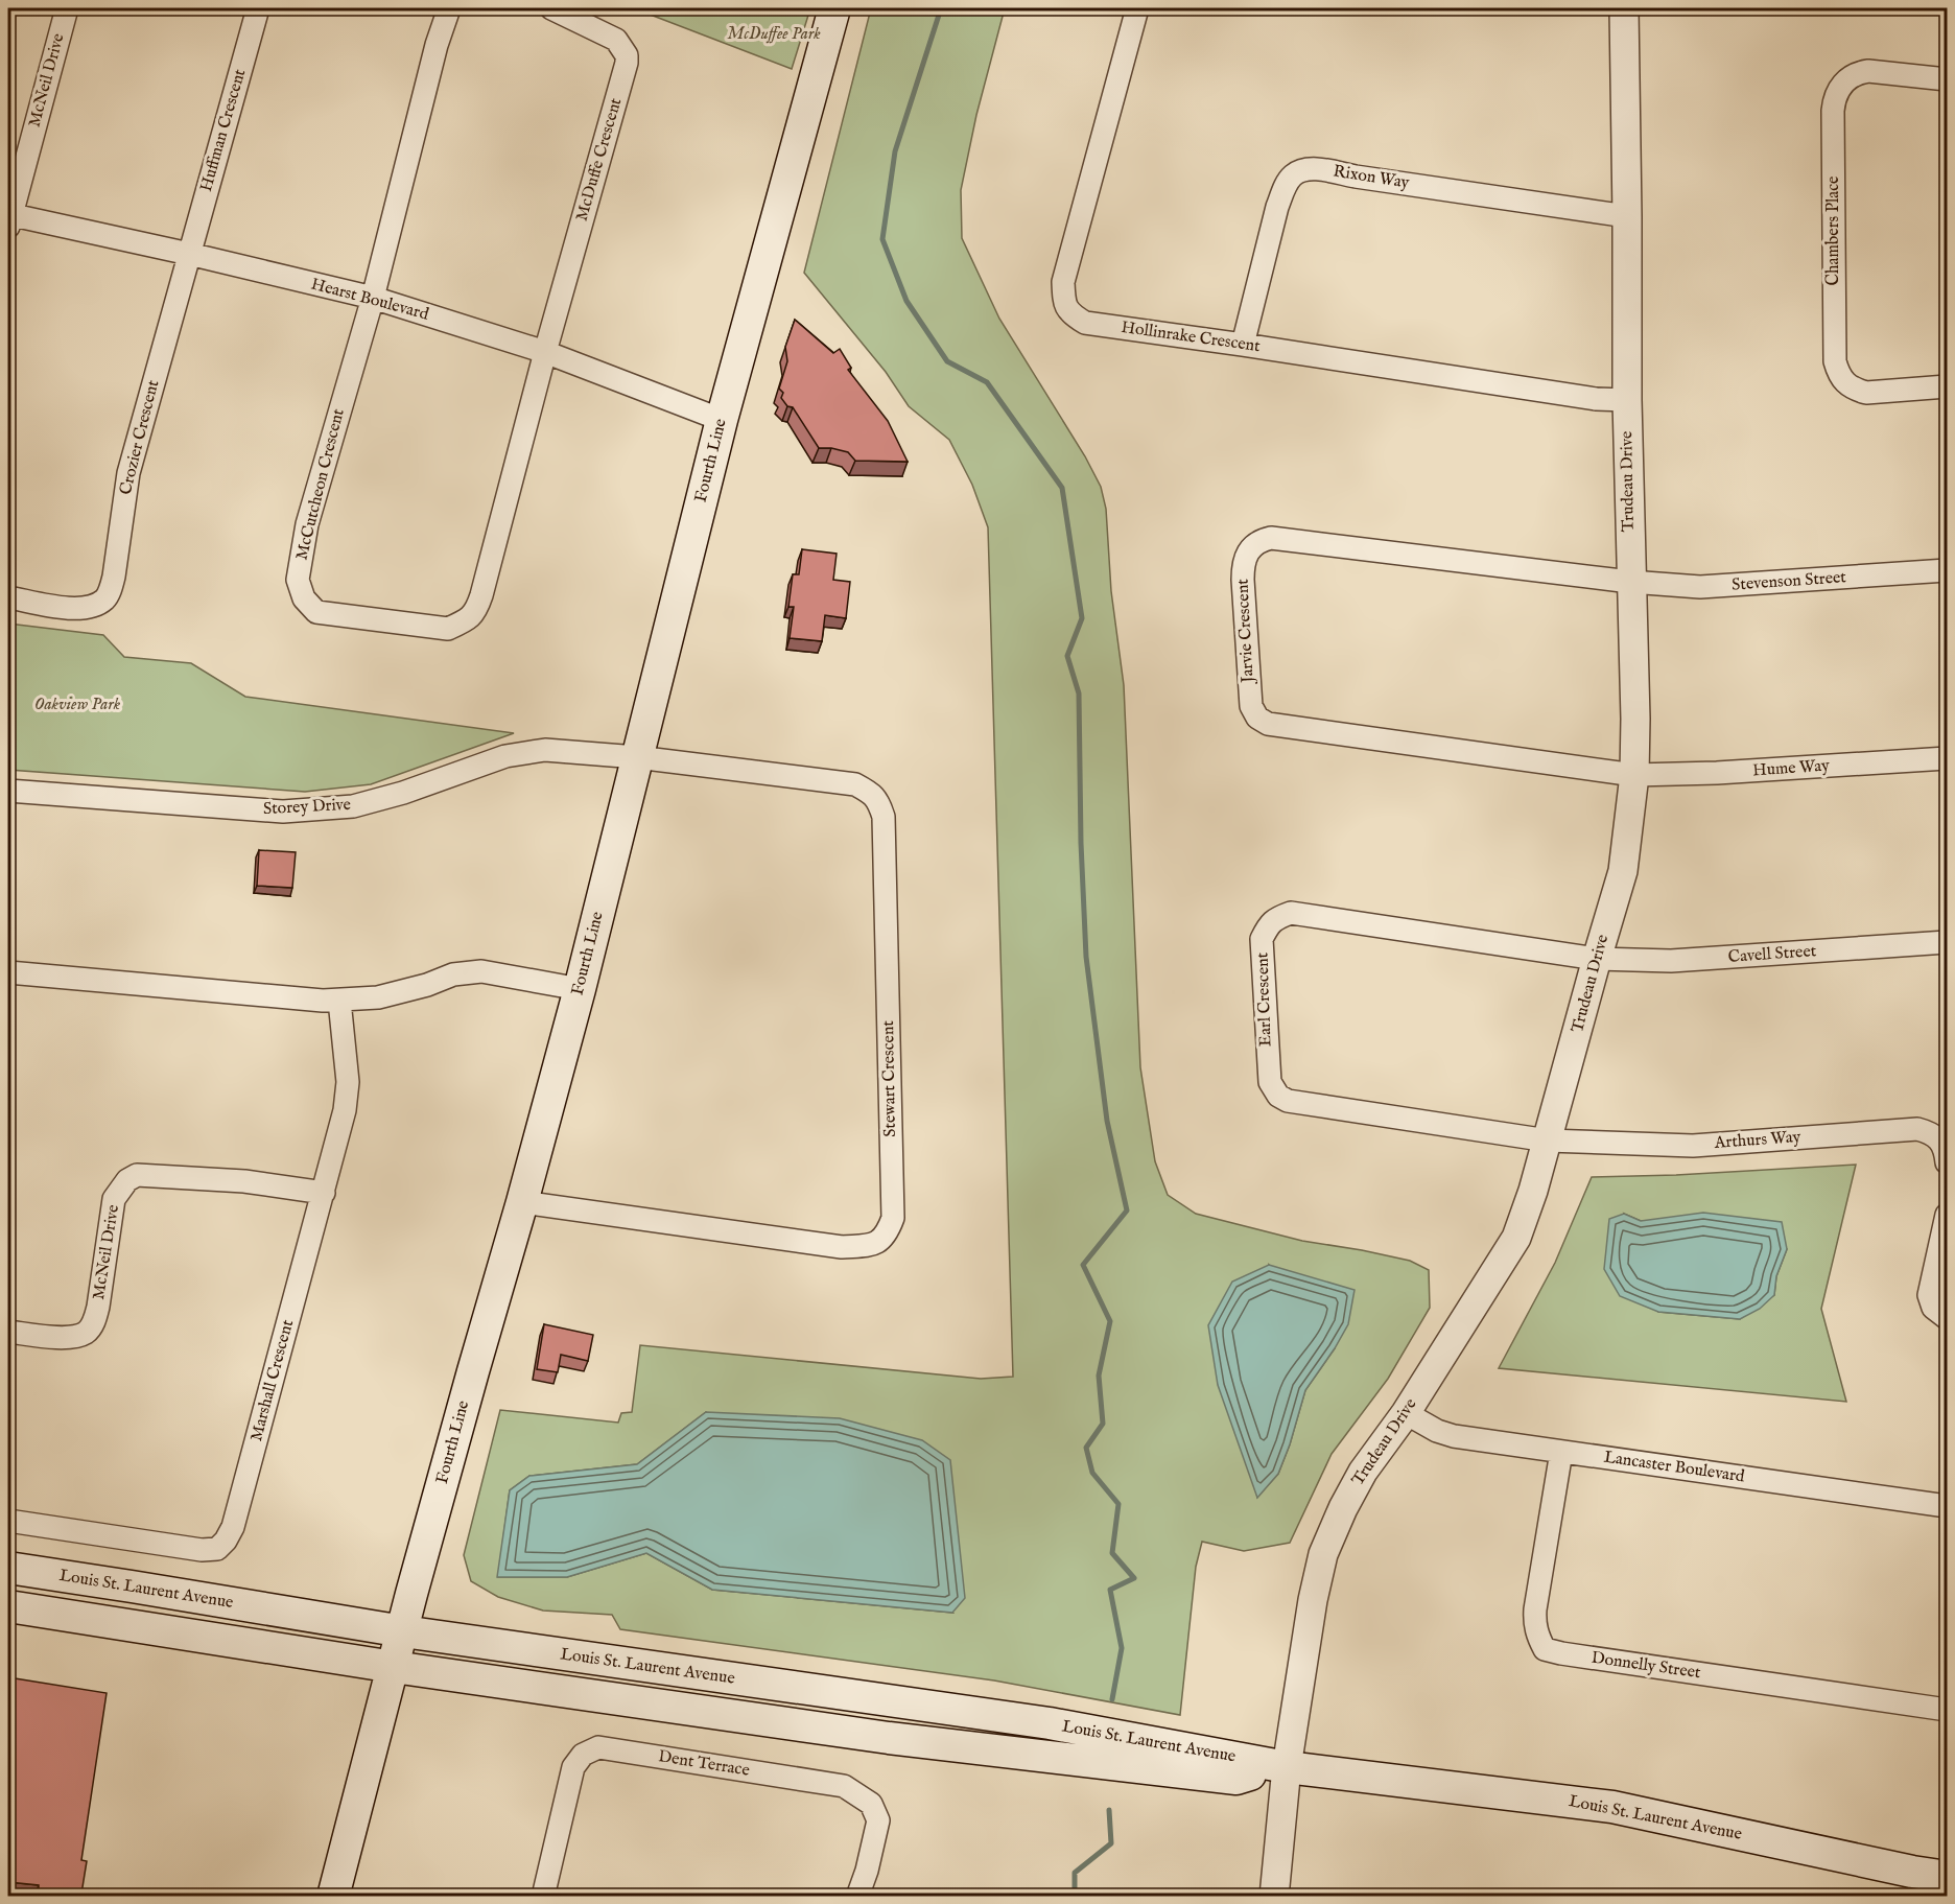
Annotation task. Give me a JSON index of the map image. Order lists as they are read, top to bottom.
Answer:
{
  "streets": {
    "main road": ["Fourth Line", "Louis St. Laurent Avenue"],
    "street": [
      "McNeil Drive",
      "Huffman Crescent",
      "McDuffe Crescent",
      "Rixon Way",
      "Chambers Place",
      "Hearst Boulevard",
      "Hollinrake Crescent",
      "Crozier Crescent",
      "Trudeau Drive",
      "McCutcheon Crescent",
      "Stevenson Street",
      "Jarvie Crescent",
      "Hume Way",
      "Storey Drive",
      "Cavell Street",
      "Earl Crescent",
      "Stewart Crescent",
      "Arthurs Way",
      "Marshall Crescent",
      "Lancaster Boulevard",
      "Donnelly Street",
      "Dent Terrace"
    ]
  },
  "crossings": [
    ["McNeil Drive", "Hearst Boulevard"],
    ["McNeil Drive", "Marshall Crescent"],
    ["Huffman Crescent", "Hearst Boulevard"],
    ["Huffman Crescent", "Crozier Crescent"],
    ["McDuffe Crescent", "Hearst Boulevard"],
    ["McDuffe Crescent", "McCutcheon Crescent"],
    ["Rixon Way", "Hollinrake Crescent"],
    ["Rixon Way", "Trudeau Drive"],
    ["Hearst Boulevard", "Crozier Crescent"],
    ["Hearst Boulevard", "Fourth Line"],
    ["Hearst Boulevard", "McCutcheon Crescent"],
    ["Hollinrake Crescent", "Trudeau Drive"],
    ["Fourth Line", "Storey Drive"],
    ["Fourth Line", "Stewart Crescent"],
    ["Fourth Line", "Louis St. Laurent Avenue"],
    ["Trudeau Drive", "Stevenson Street"],
    ["Trudeau Drive", "Jarvie Crescent"],
    ["Trudeau Drive", "Hume Way"],
    ["Trudeau Drive", "Cavell Street"],
    ["Trudeau Drive", "Earl Crescent"],
    ["Trudeau Drive", "Arthurs Way"],
    ["Trudeau Drive", "Lancaster Boulevard"],
    ["Trudeau Drive", "Louis St. Laurent Avenue"],
    ["Stevenson Street", "Jarvie Crescent"],
    ["Jarvie Crescent", "Hume Way"],
    ["Storey Drive", "Stewart Crescent"],
    ["Cavell Street", "Earl Crescent"],
    ["Earl Crescent", "Arthurs Way"],
    ["Lancaster Boulevard", "Donnelly Street"]
  ],
  "parks": ["McDuffee Park", "Oakview Park"]
}
